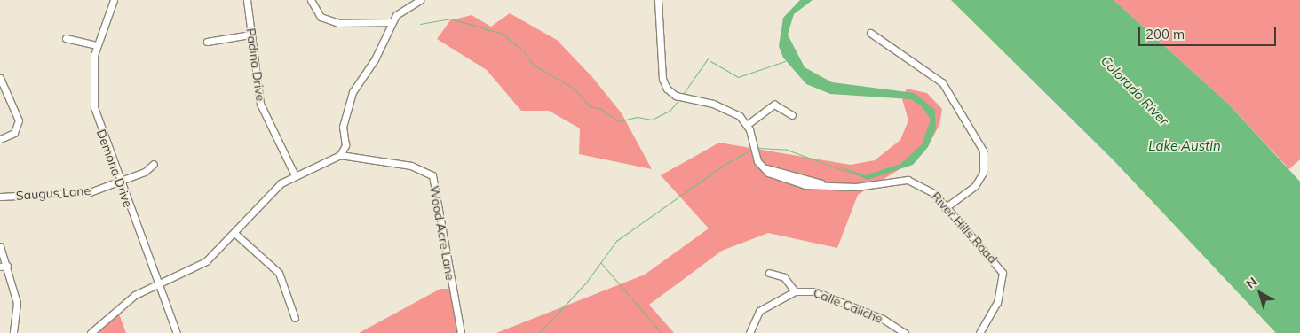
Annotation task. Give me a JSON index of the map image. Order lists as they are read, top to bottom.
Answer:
{
  "streets": {
    "street": [
      "Padina Drive",
      "Demona Drive",
      "Saugus Lane",
      "River Hills Road",
      "Wood Acre Lane",
      "Calle Caliche"
    ]
  },
  "crossings": [
    ["Demona Drive", "Saugus Lane"]
  ],
  "water": ["Colorado River", "Lake Austin"],
  "scale_bar": "200 m",
  "north": "top left"
}
